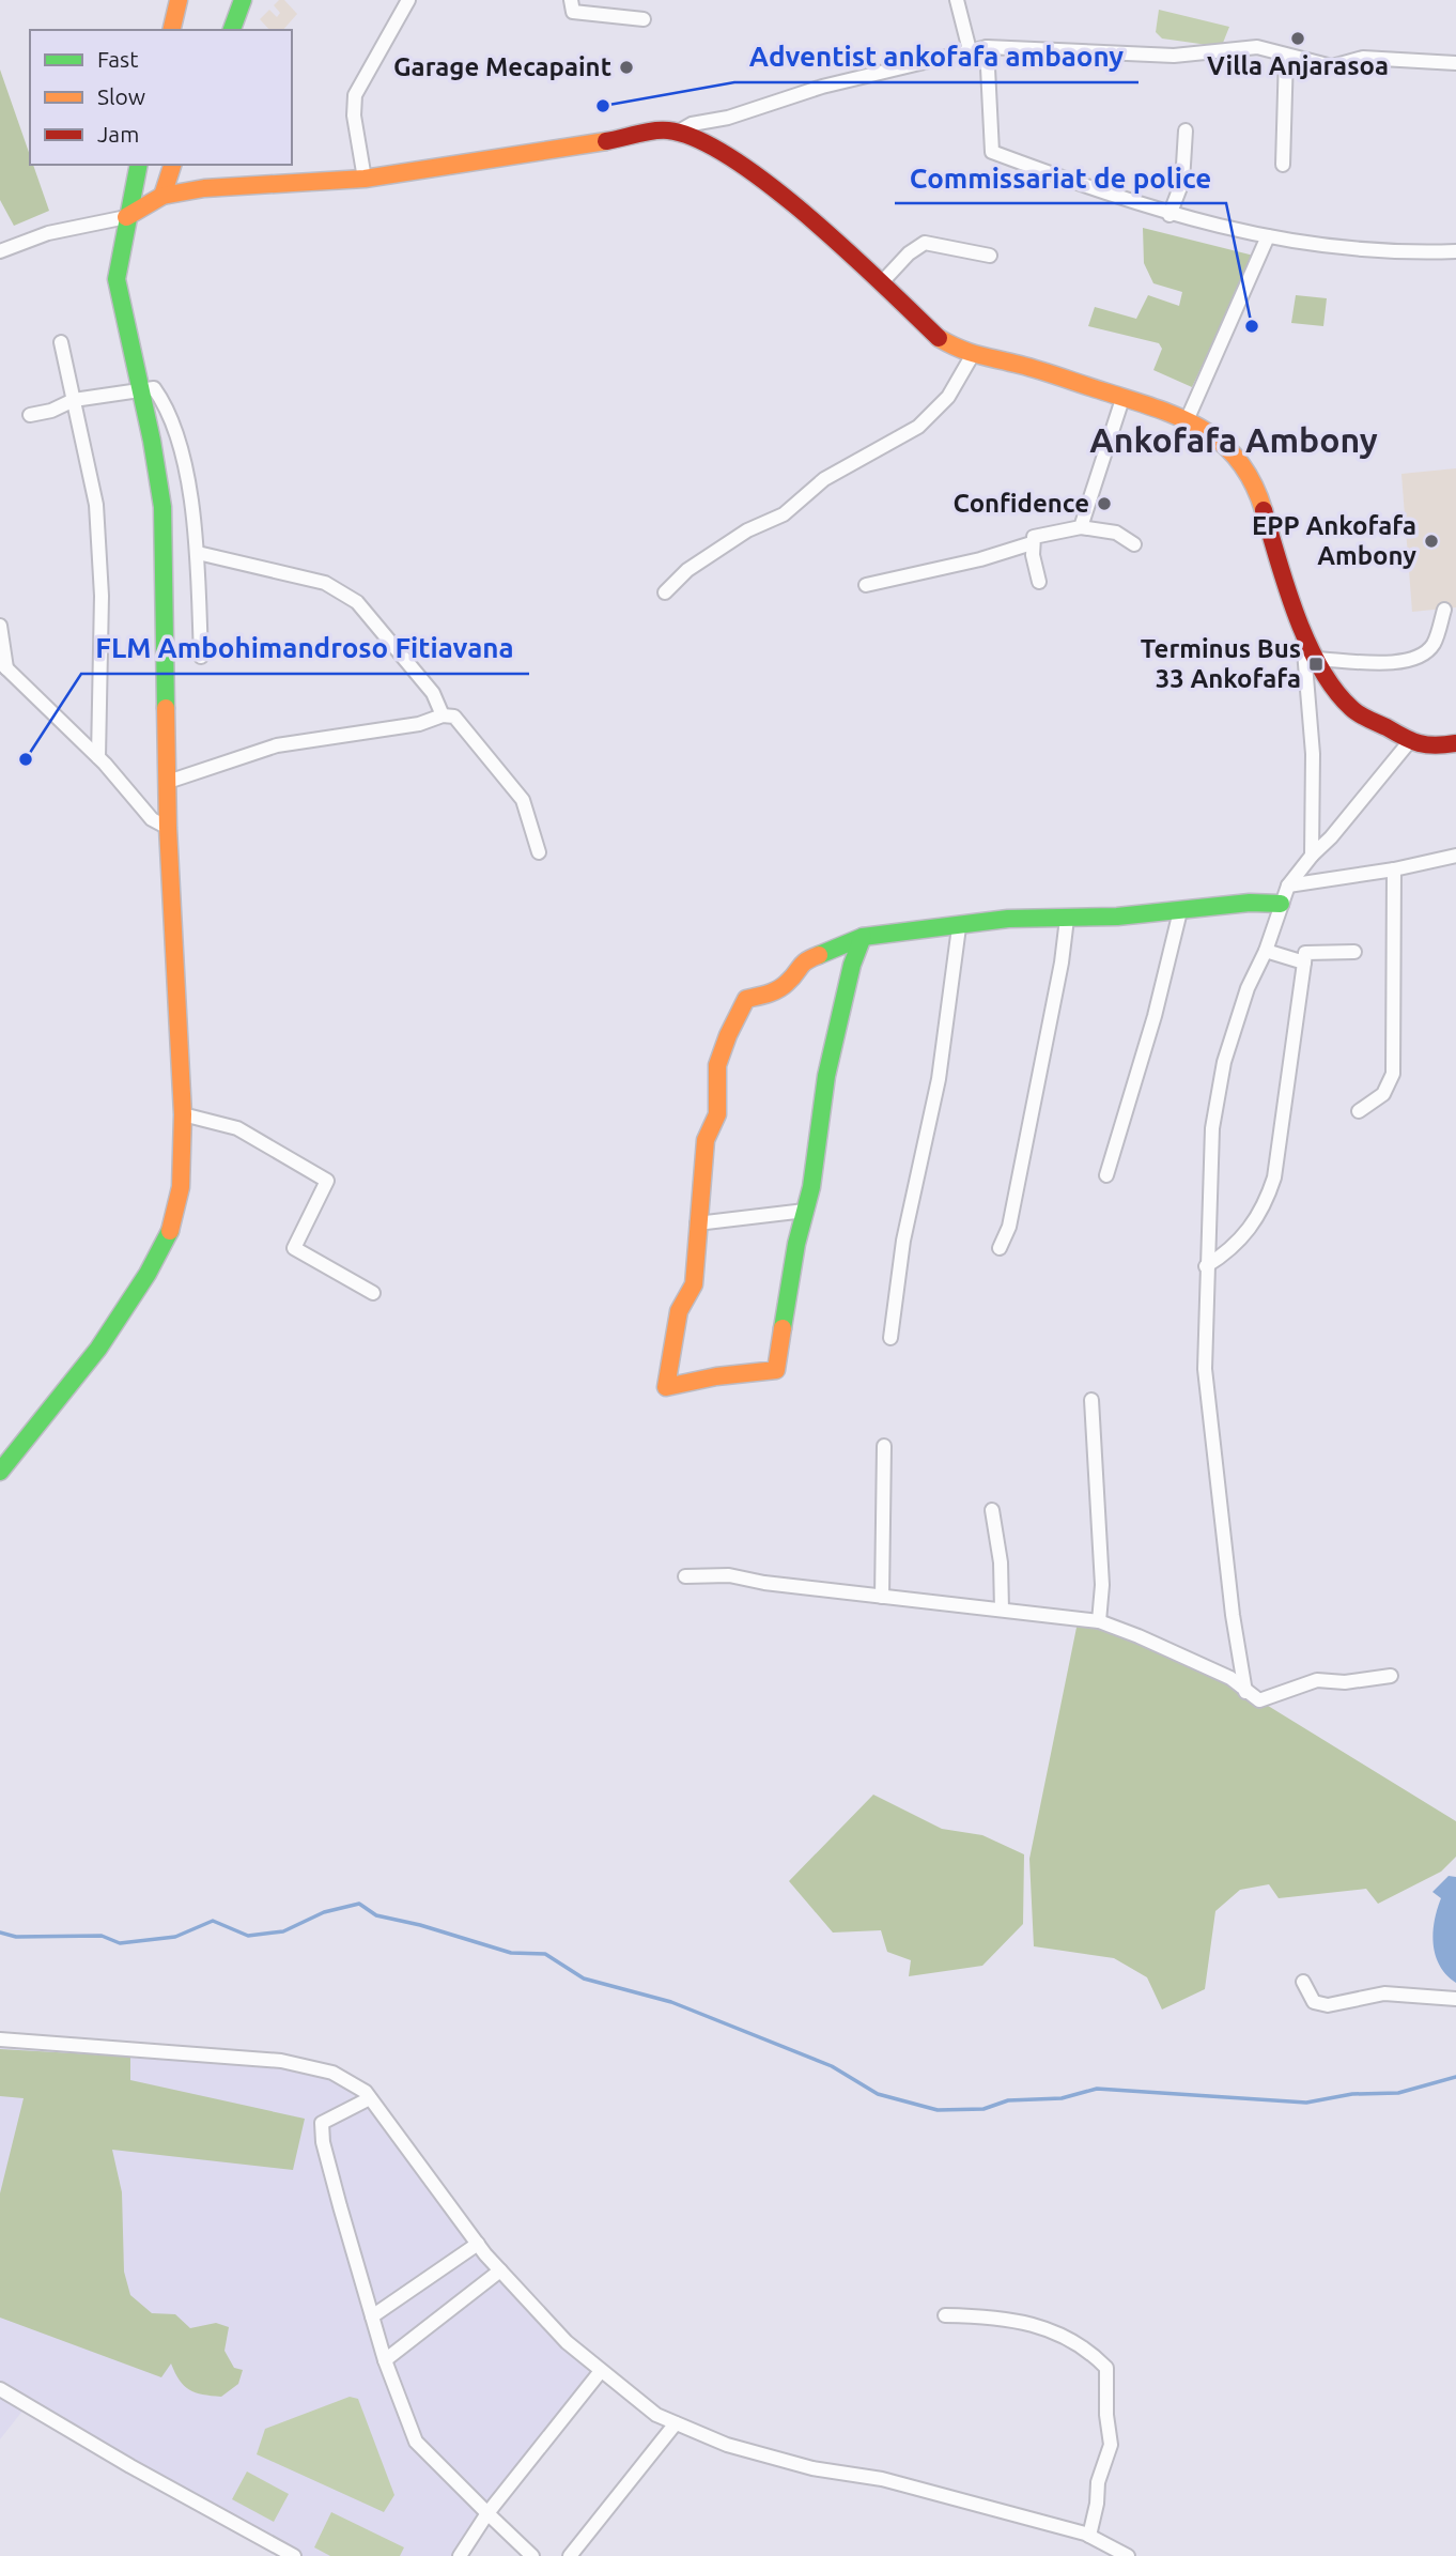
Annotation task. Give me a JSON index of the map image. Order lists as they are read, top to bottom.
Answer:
{
  "districts": ["Ankofafa Ambony"],
  "places": {
    "other": [
      "Villa Anjarasoa",
      "Garage Mecapaint",
      "Adventist ankofafa ambaony",
      "Commissariat de police",
      "Confidence",
      "EPP Ankofafa Ambony",
      "FLM Ambohimandroso Fitiavana"
    ],
    "transit": ["Terminus Bus 33 Ankofafa"]
  },
  "legend": ["Fast", "Slow", "Jam"]
}
